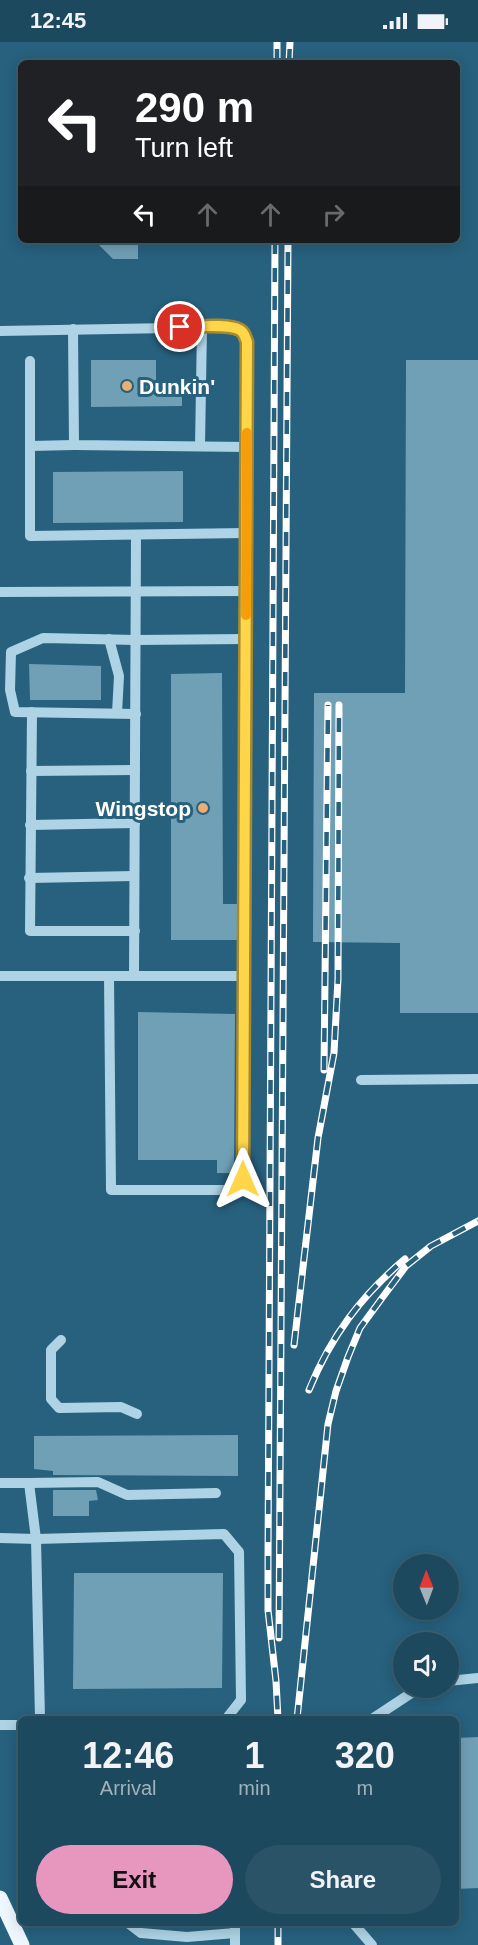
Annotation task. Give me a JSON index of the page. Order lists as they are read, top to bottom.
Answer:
{
  "places": ["Dunkin'", "Wingstop"],
  "north": "top",
  "page": {
    "status": "12:45",
    "turn": ["290 m", "Turn left"],
    "eta": [
      "12:46",
      "Arrival",
      "1",
      "min",
      "320",
      "m"
    ],
    "buttons": ["Exit", "Share"]
  }
}
